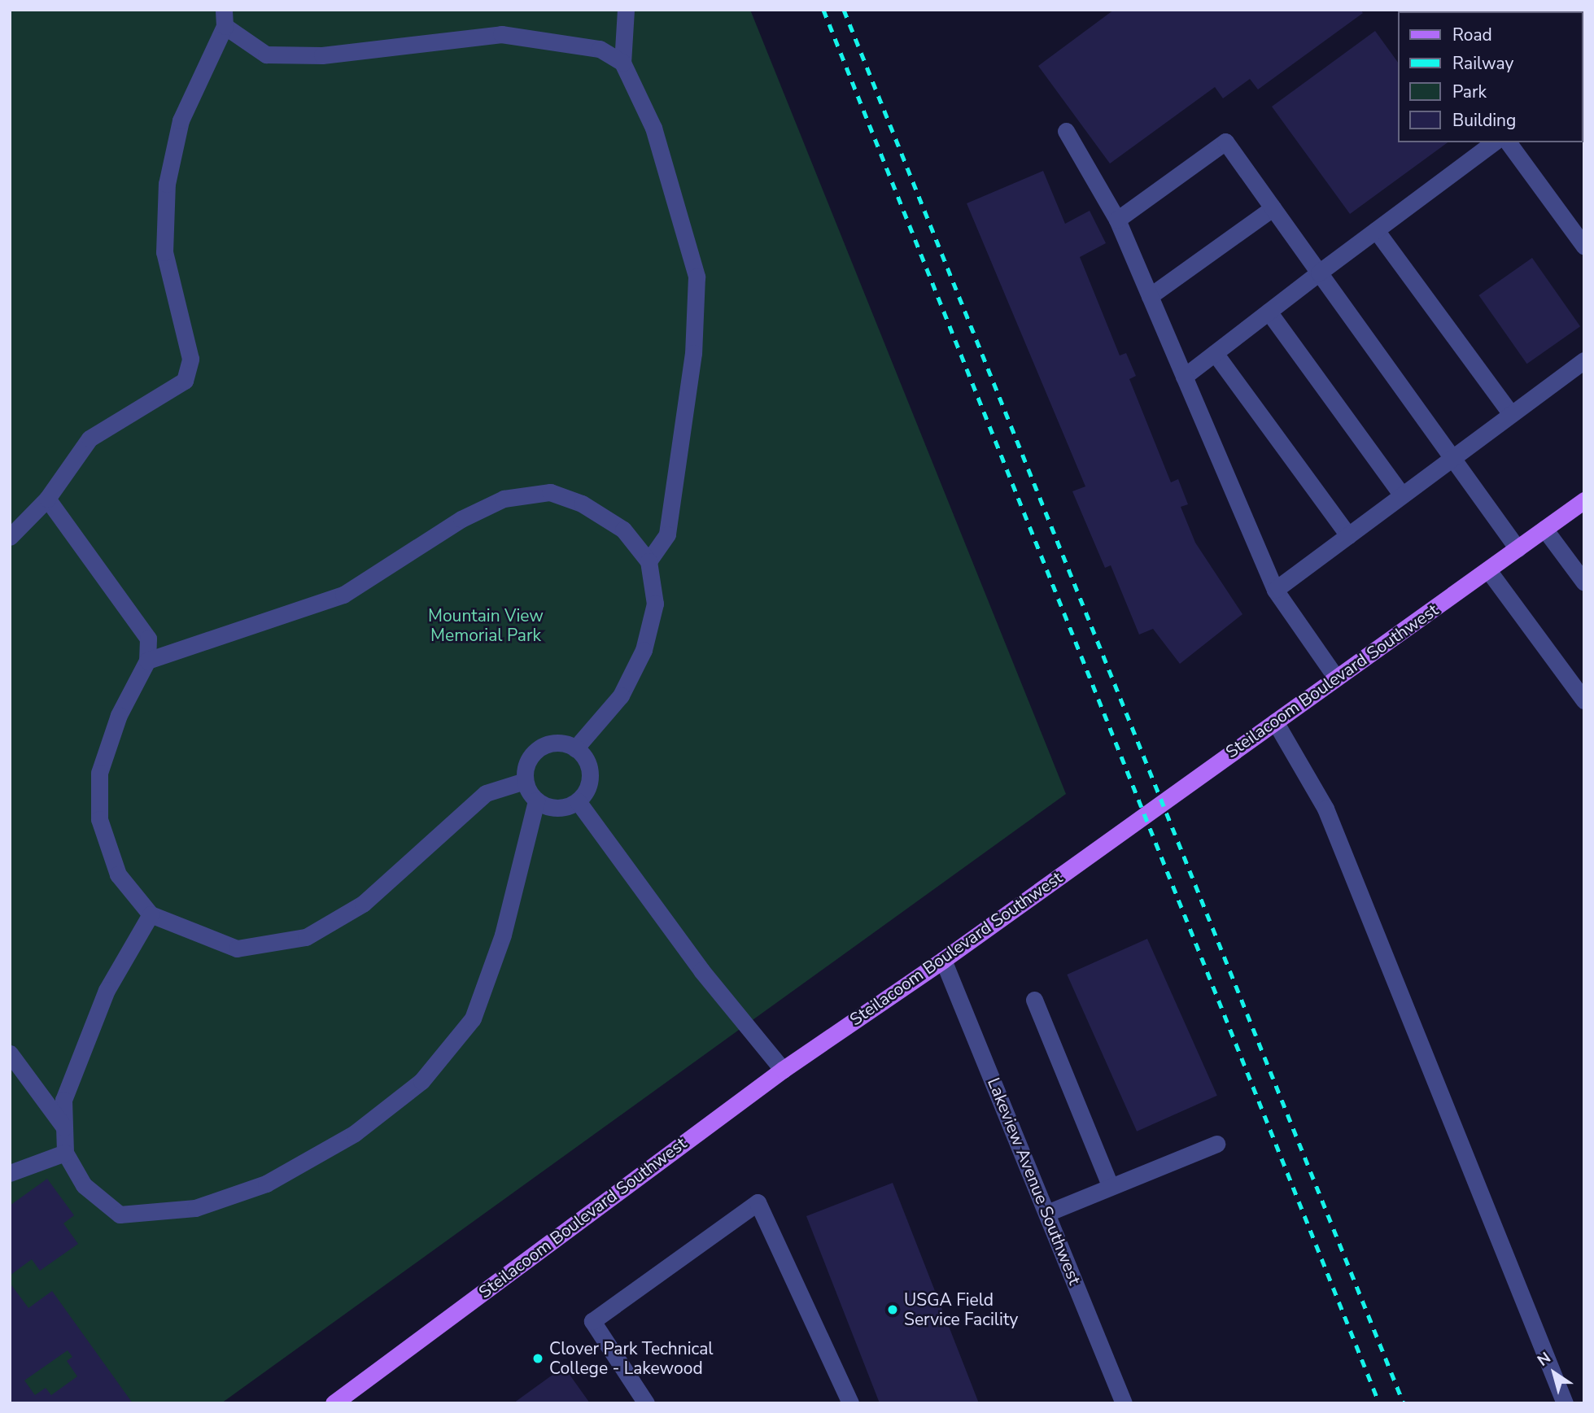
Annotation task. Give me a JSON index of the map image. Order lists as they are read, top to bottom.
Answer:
{
  "streets": {
    "main road": ["Steilacoom Boulevard Southwest"],
    "street": ["Lakeview Avenue Southwest"]
  },
  "crossings": [
    ["Steilacoom Boulevard Southwest", "Lakeview Avenue Southwest"]
  ],
  "parks": ["Mountain View Memorial Park"],
  "places": ["USGA Field Service Facility", "Clover Park Technical College - Lakewood"],
  "legend": [
    "Road",
    "Railway",
    "Park",
    "Building"
  ],
  "north": "top left"
}
